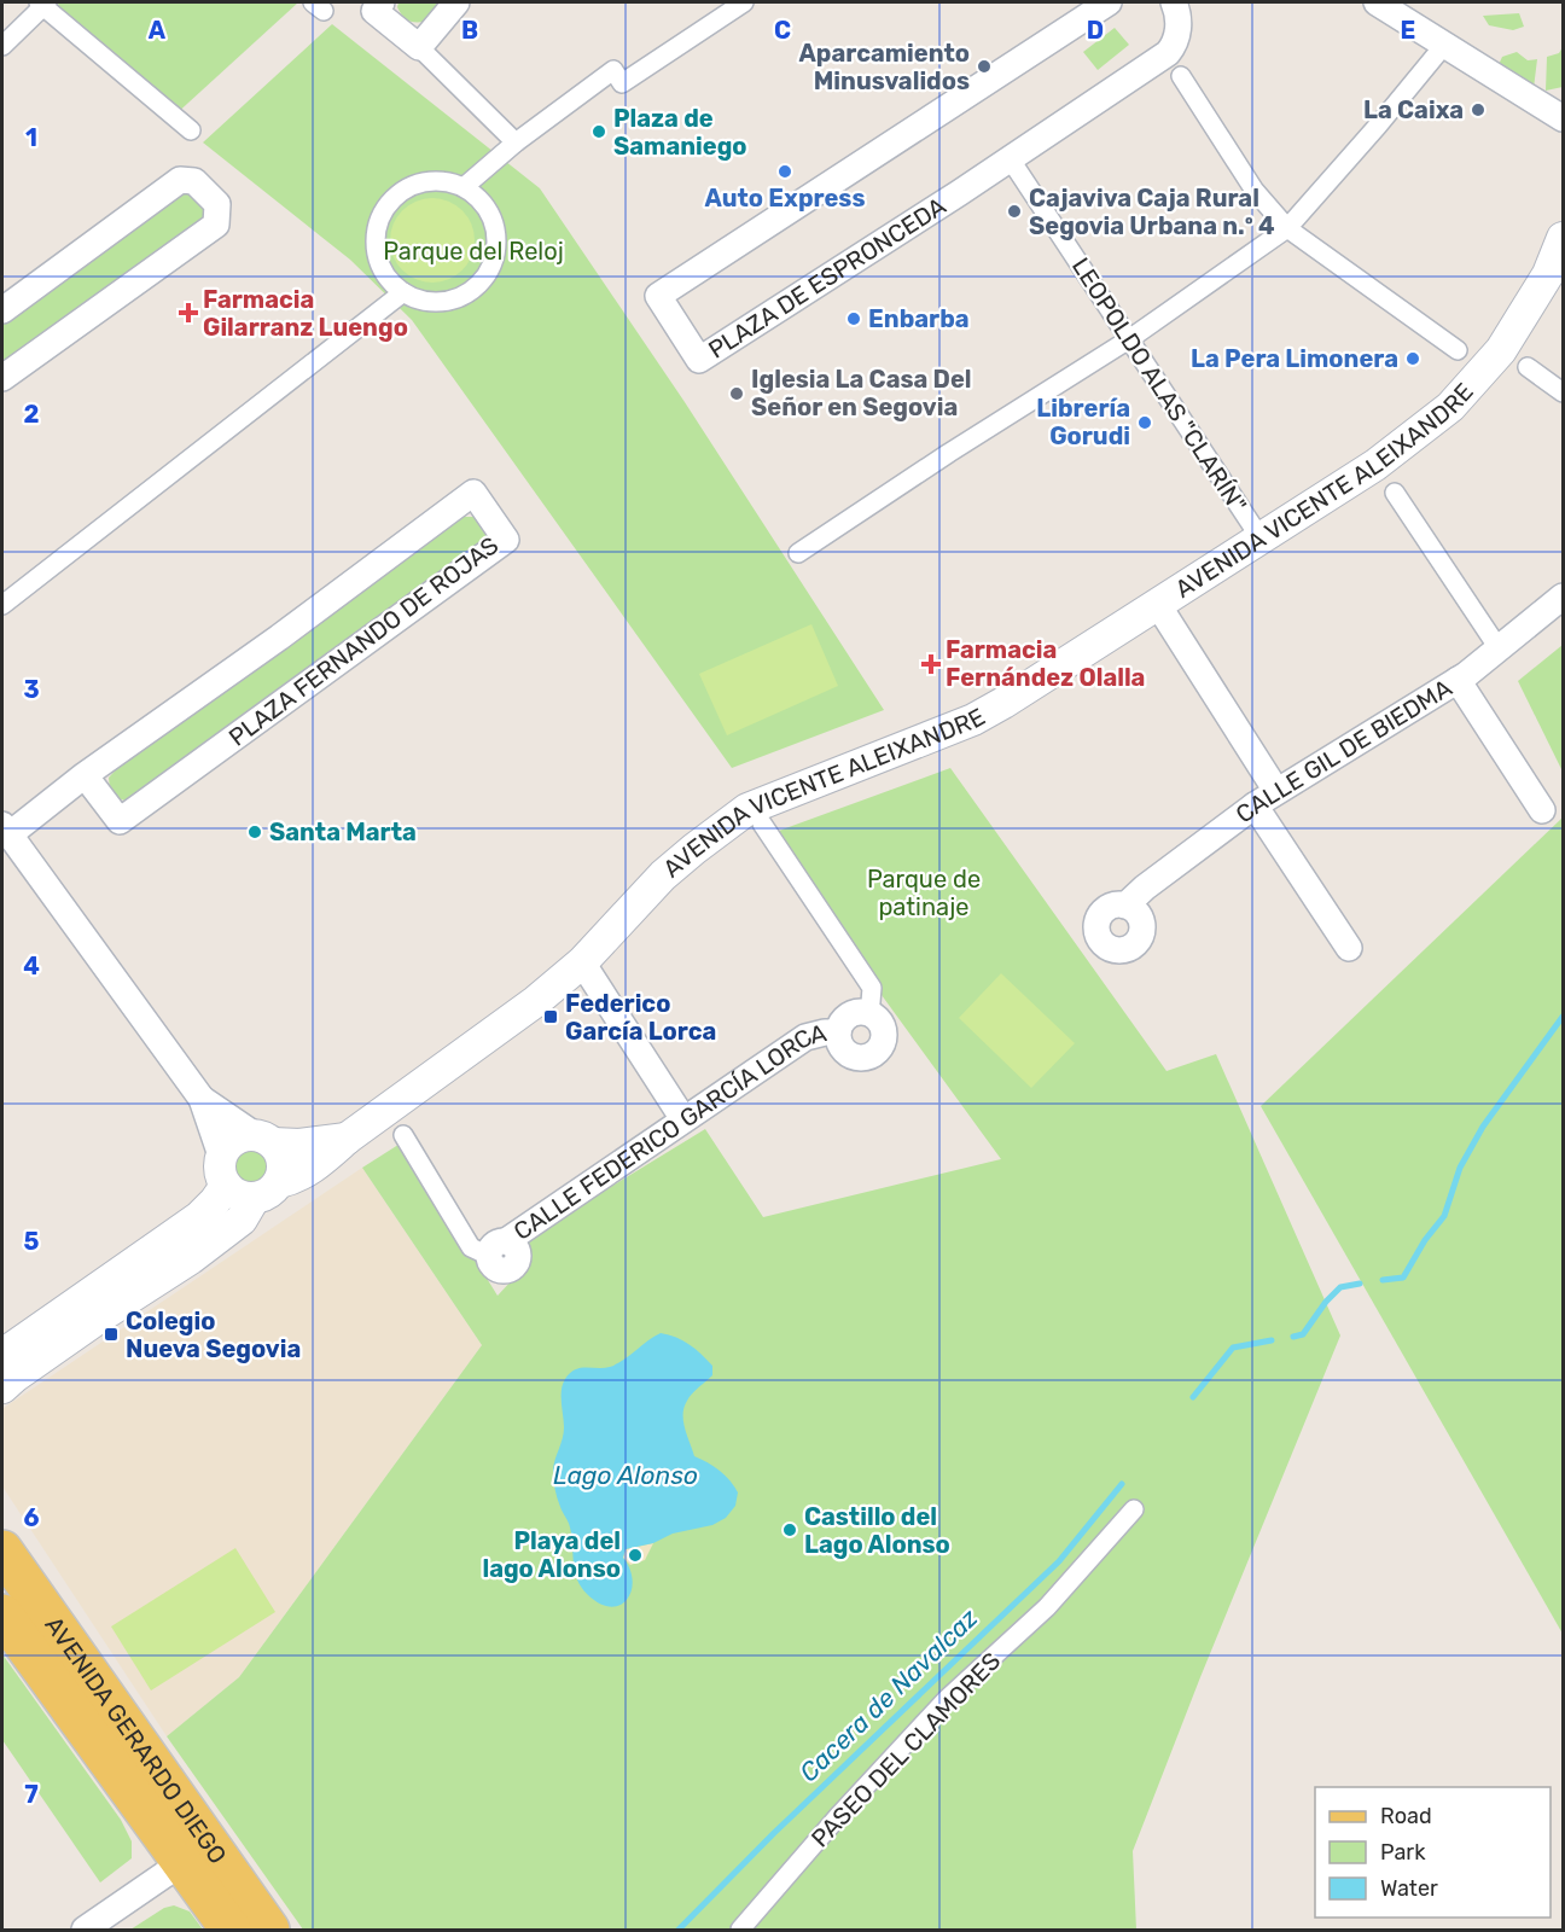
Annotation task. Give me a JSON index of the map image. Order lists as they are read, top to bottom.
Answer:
{
  "streets": {
    "main road": ["AVENIDA GERARDO DIEGO"],
    "street": [
      "PLAZA DE ESPRONCEDA",
      "LEOPOLDO ALAS \"CLARÍN\"",
      "AVENIDA VICENTE ALEIXANDRE",
      "PLAZA FERNANDO DE ROJAS",
      "CALLE GIL DE BIEDMA",
      "CALLE FEDERICO GARCÍA LORCA",
      "PASEO DEL CLAMORES"
    ]
  },
  "crossings": [
    ["PLAZA DE ESPRONCEDA", "LEOPOLDO ALAS \"CLARÍN\""],
    ["LEOPOLDO ALAS \"CLARÍN\"", "AVENIDA VICENTE ALEIXANDRE"]
  ],
  "water": ["Lago Alonso", "Cacera de Navalcaz"],
  "parks": ["Parque del Reloj", "Parque de patinaje"],
  "places": {
    "other": [
      "Aparcamiento Minusvalidos",
      "La Caixa",
      "Plaza de Samaniego",
      "Auto Express",
      "Cajaviva Caja Rural Segovia Urbana n.º 4",
      "Enbarba",
      "La Pera Limonera",
      "Iglesia La Casa Del Señor en Segovia",
      "Librería Gorudi",
      "Santa Marta",
      "Castillo del Lago Alonso",
      "Playa del lago Alonso"
    ],
    "health": ["Farmacia Gilarranz Luengo", "Farmacia Fernández Olalla"],
    "transit": ["Federico García Lorca", "Colegio Nueva Segovia"]
  },
  "legend": ["Road", "Park", "Water"],
  "grid": {
    "columns": [
      "A",
      "B",
      "C",
      "D",
      "E"
    ],
    "rows": [
      "1",
      "2",
      "3",
      "4",
      "5",
      "6",
      "7"
    ]
  }
}
